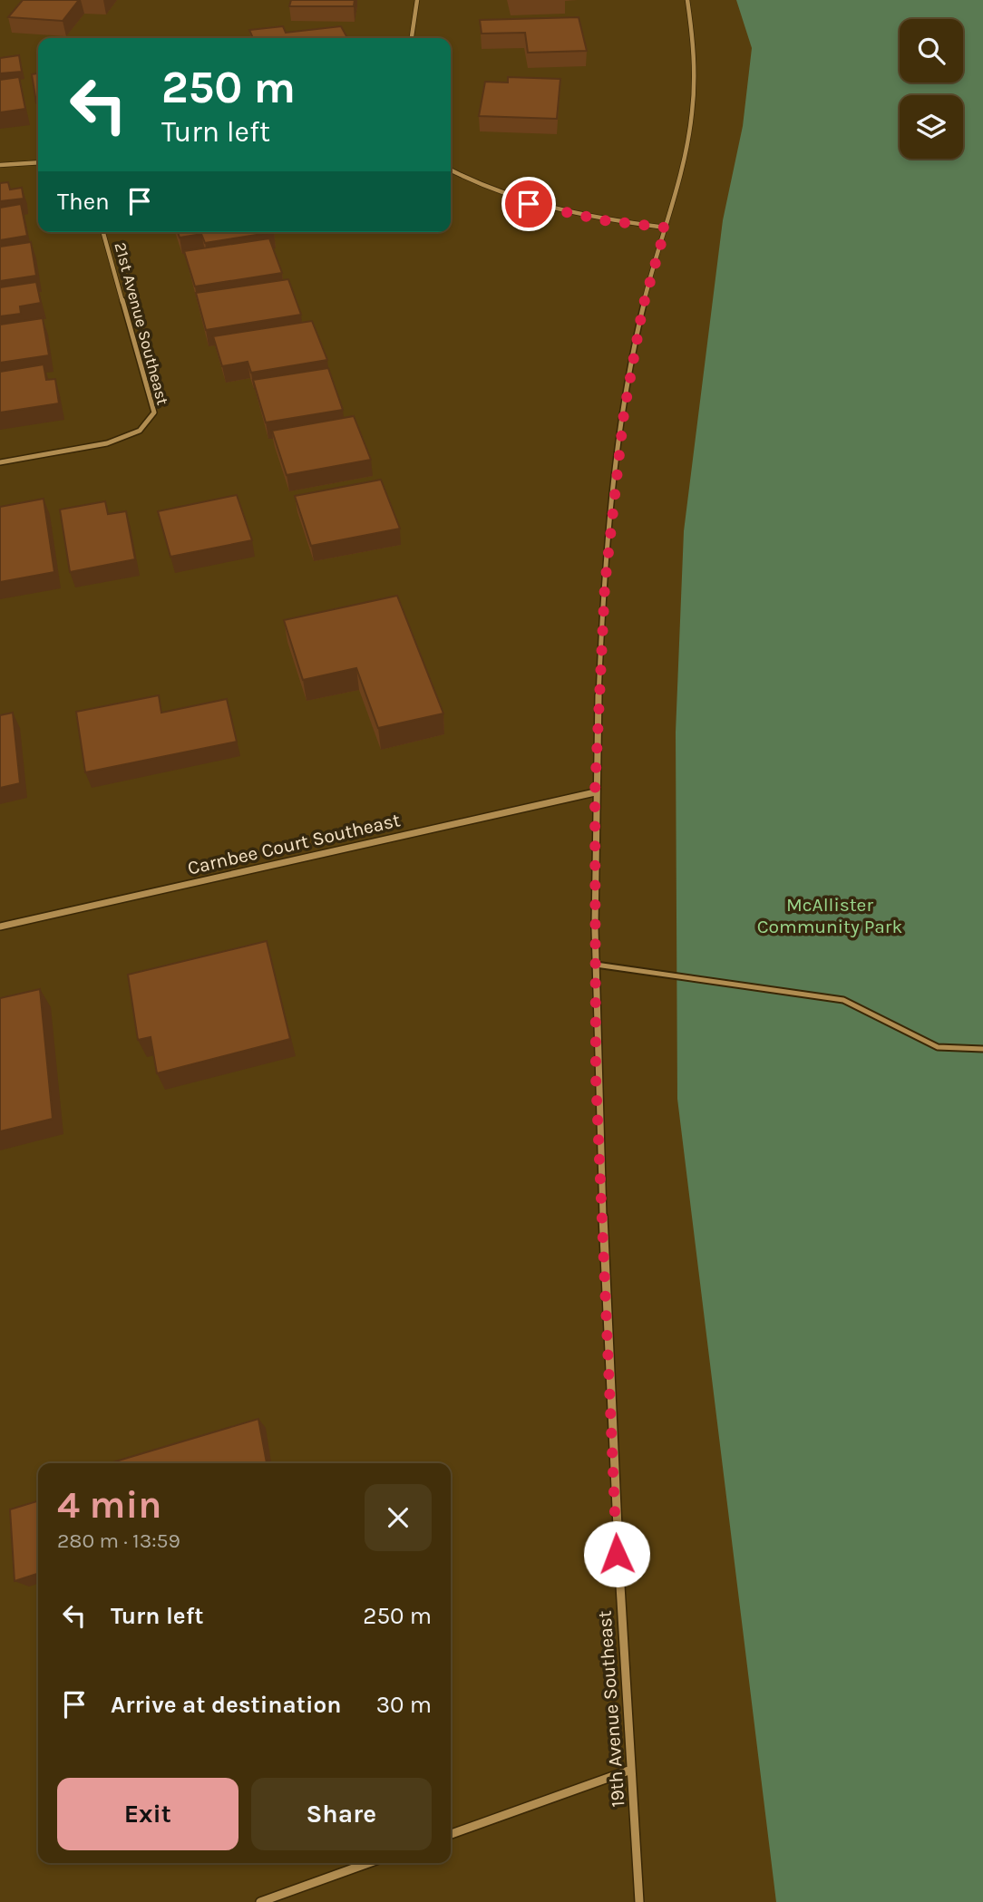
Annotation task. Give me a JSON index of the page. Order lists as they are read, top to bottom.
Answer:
{
  "streets": {
    "street": ["21st Avenue Southeast", "Carnbee Court Southeast", "19th Avenue Southeast"]
  },
  "crossings": [
    ["Carnbee Court Southeast", "19th Avenue Southeast"]
  ],
  "parks": ["McAllister Community Park"],
  "page": {
    "turn": ["250 m", "Turn left"],
    "then": "Then",
    "heading": ["4 min", "280 m · 13:59"],
    "list": [
      {
        "name": "Turn left",
        "value": "250 m"
      },
      {
        "name": "Arrive at destination",
        "value": "30 m"
      }
    ],
    "buttons": ["Exit", "Share"]
  }
}
